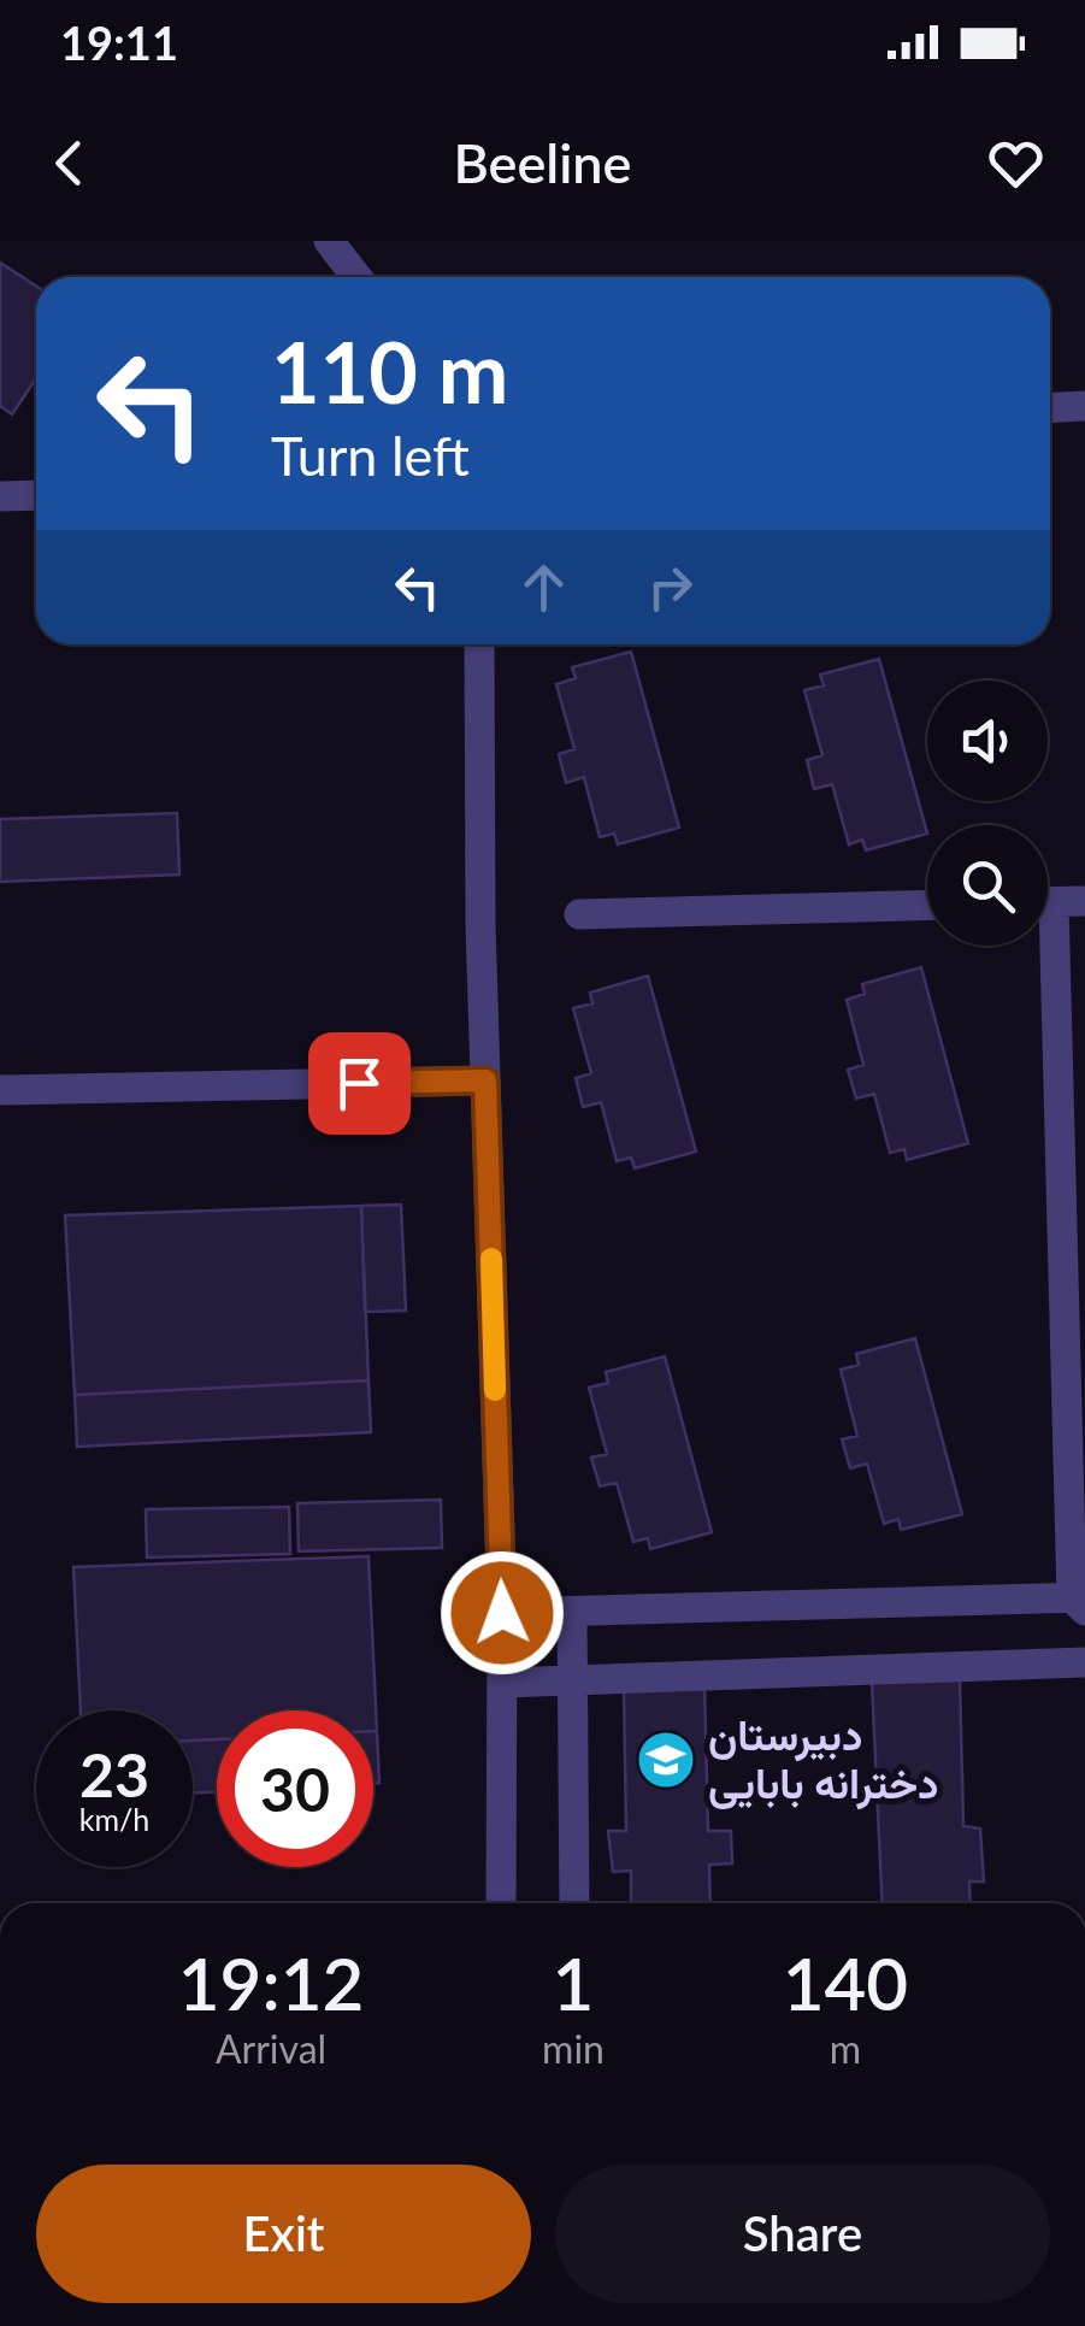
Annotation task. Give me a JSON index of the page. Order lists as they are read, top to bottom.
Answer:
{
  "places": {
    "school or university": ["دبیرستان دخترانه بابایی"]
  },
  "page": {
    "status": "19:11",
    "header": "Beeline",
    "turn": ["110 m", "Turn left"],
    "speed": "23 km/h",
    "limit": "30",
    "eta": [
      "19:12",
      "Arrival",
      "1",
      "min",
      "140",
      "m"
    ],
    "buttons": ["Exit", "Share"]
  }
}
